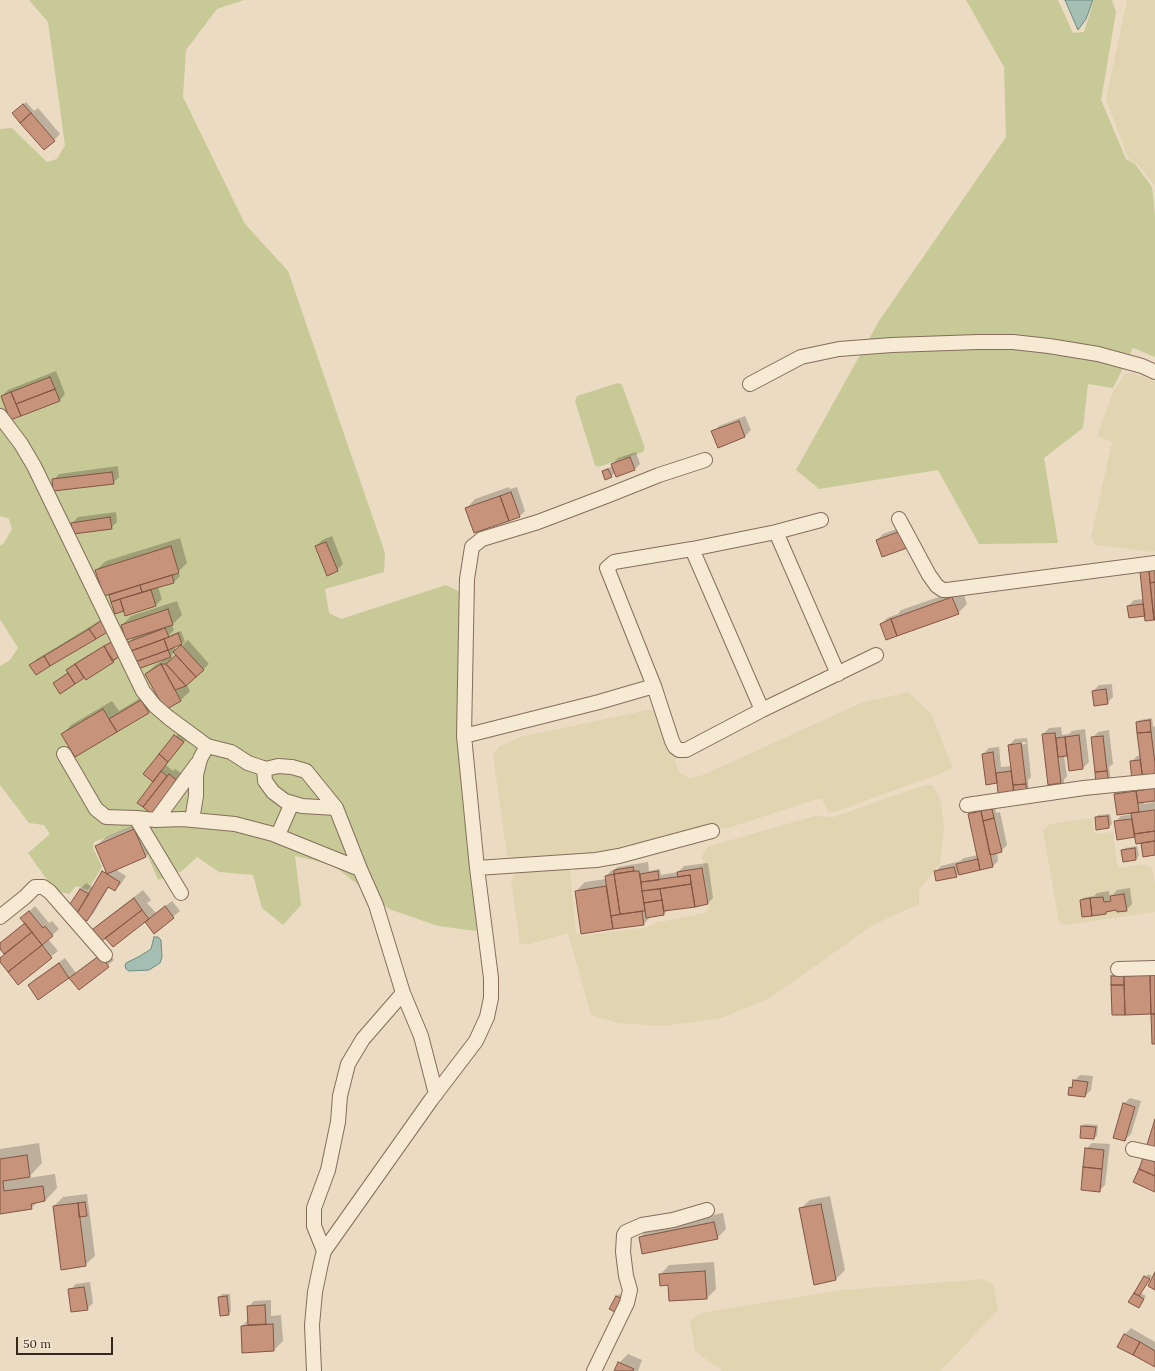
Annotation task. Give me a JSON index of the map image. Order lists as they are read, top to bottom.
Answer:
{
  "scale_bar": "50 m"
}
